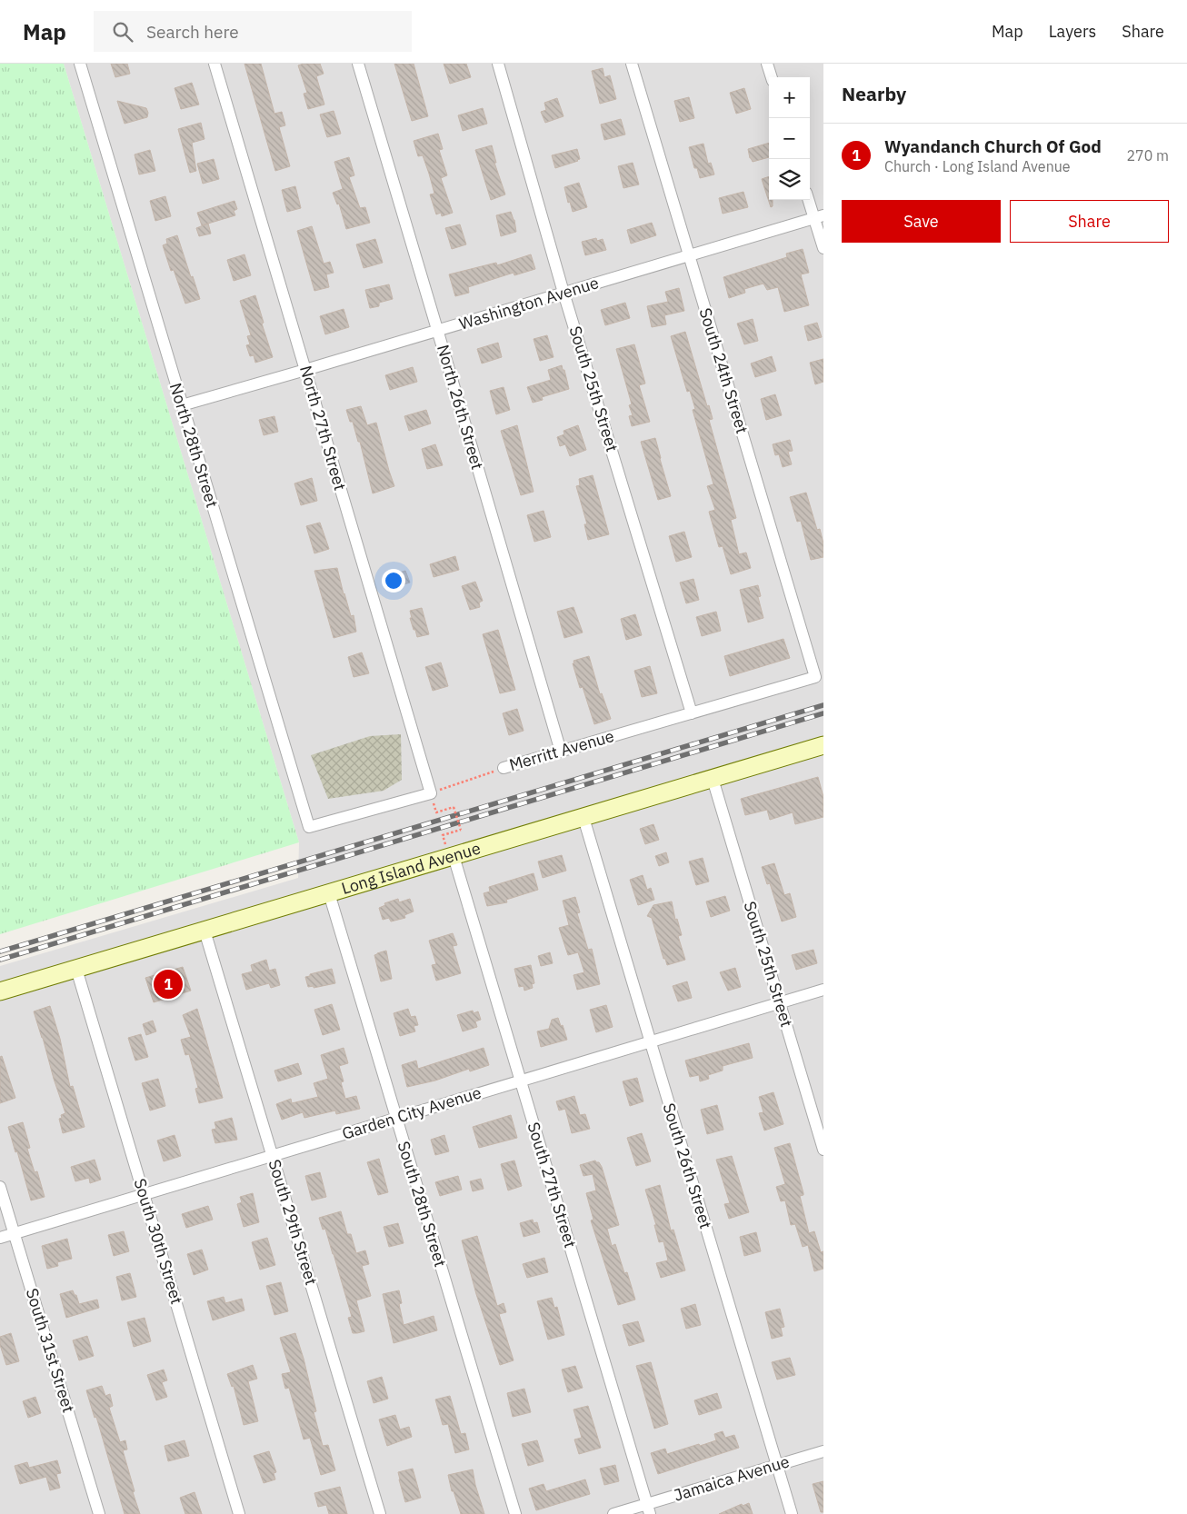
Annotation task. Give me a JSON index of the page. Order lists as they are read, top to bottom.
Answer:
{
  "streets": {
    "street": [
      "Washington Avenue",
      "South 24th Street",
      "South 25th Street",
      "North 26th Street",
      "North 27th Street",
      "North 28th Street",
      "Merritt Avenue",
      "Long Island Avenue",
      "Garden City Avenue",
      "South 26th Street",
      "South 27th Street",
      "South 28th Street",
      "South 29th Street",
      "South 30th Street",
      "South 31st Street",
      "Jamaica Avenue"
    ]
  },
  "crossings": [
    ["Washington Avenue", "South 24th Street"],
    ["Washington Avenue", "South 25th Street"],
    ["Washington Avenue", "North 26th Street"],
    ["Washington Avenue", "North 27th Street"],
    ["Washington Avenue", "North 28th Street"],
    ["South 24th Street", "Merritt Avenue"],
    ["South 25th Street", "Merritt Avenue"],
    ["South 25th Street", "Long Island Avenue"],
    ["South 25th Street", "Garden City Avenue"],
    ["North 26th Street", "Merritt Avenue"],
    ["North 27th Street", "North 28th Street"],
    ["North 27th Street", "Merritt Avenue"],
    ["North 28th Street", "Merritt Avenue"],
    ["Long Island Avenue", "South 26th Street"],
    ["Long Island Avenue", "South 27th Street"],
    ["Long Island Avenue", "South 28th Street"],
    ["Long Island Avenue", "South 29th Street"],
    ["Long Island Avenue", "South 30th Street"],
    ["Garden City Avenue", "South 26th Street"],
    ["Garden City Avenue", "South 27th Street"],
    ["Garden City Avenue", "South 28th Street"],
    ["Garden City Avenue", "South 29th Street"],
    ["Garden City Avenue", "South 30th Street"],
    ["Garden City Avenue", "South 31st Street"],
    ["South 26th Street", "Jamaica Avenue"],
    ["South 27th Street", "Jamaica Avenue"]
  ],
  "page": {
    "header": "Map",
    "search": "Search here",
    "nav": ["Map", "Layers", "Share"],
    "heading": "Nearby",
    "map_buttons": ["+", "−"],
    "list": [
      {
        "mark": "1",
        "name": "Wyandanch Church Of God",
        "note": "Church · Long Island Avenue",
        "value": "270 m"
      }
    ],
    "buttons": ["Save", "Share"],
    "pins": "1"
  }
}
